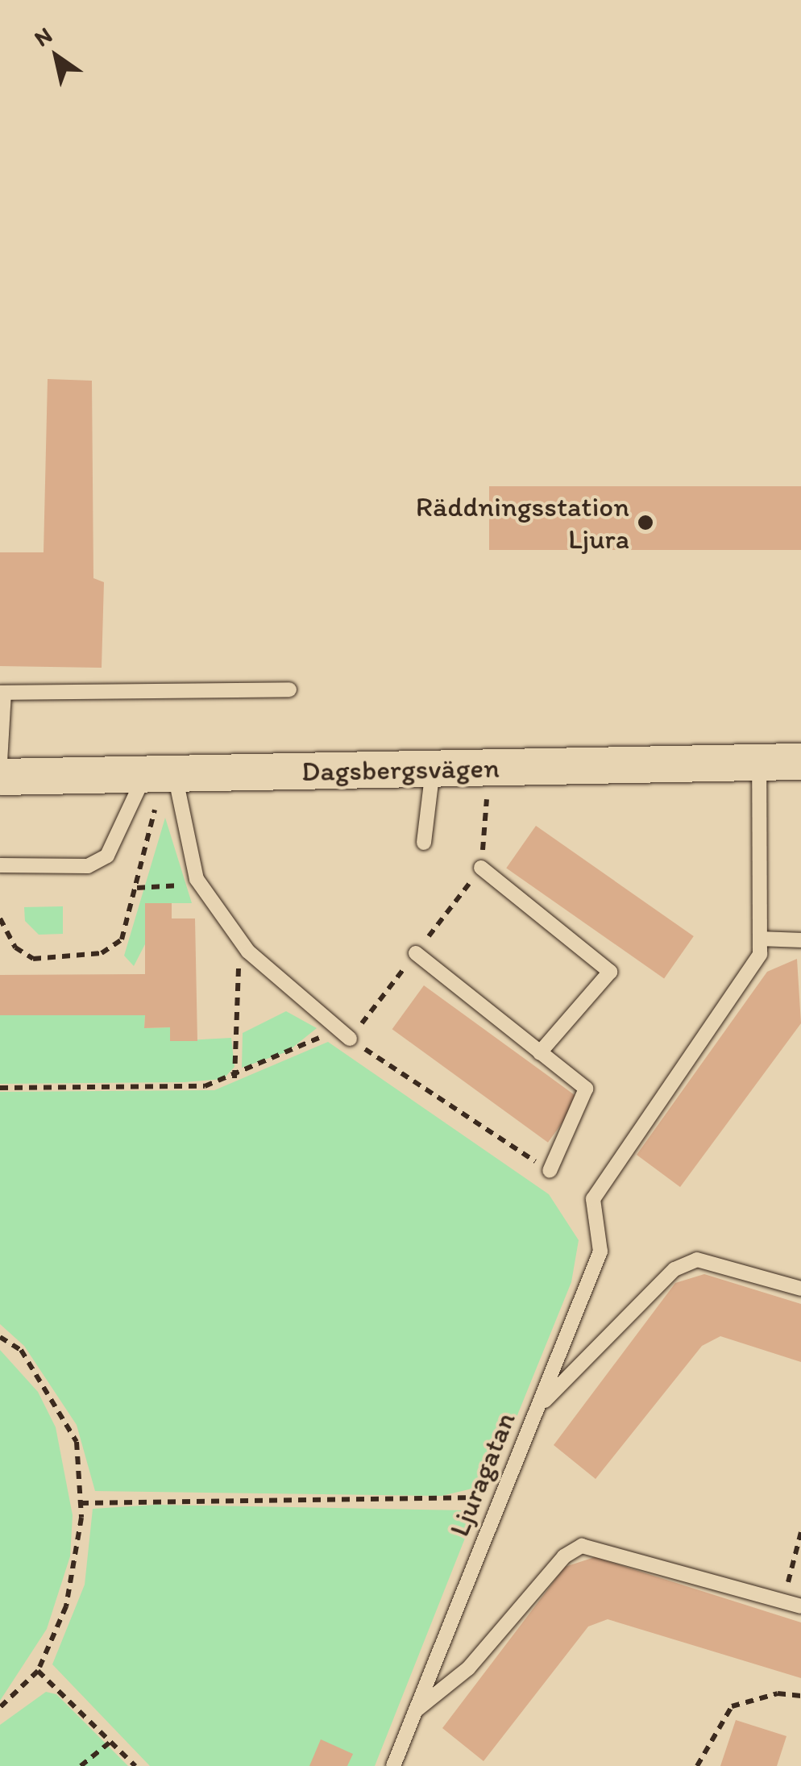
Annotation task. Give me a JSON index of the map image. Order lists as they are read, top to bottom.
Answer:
{
  "streets": {
    "street": ["Dagsbergsvägen"],
    "lane": ["Ljuragatan"]
  },
  "places": ["Räddningsstation Ljura"],
  "north": "top left"
}
